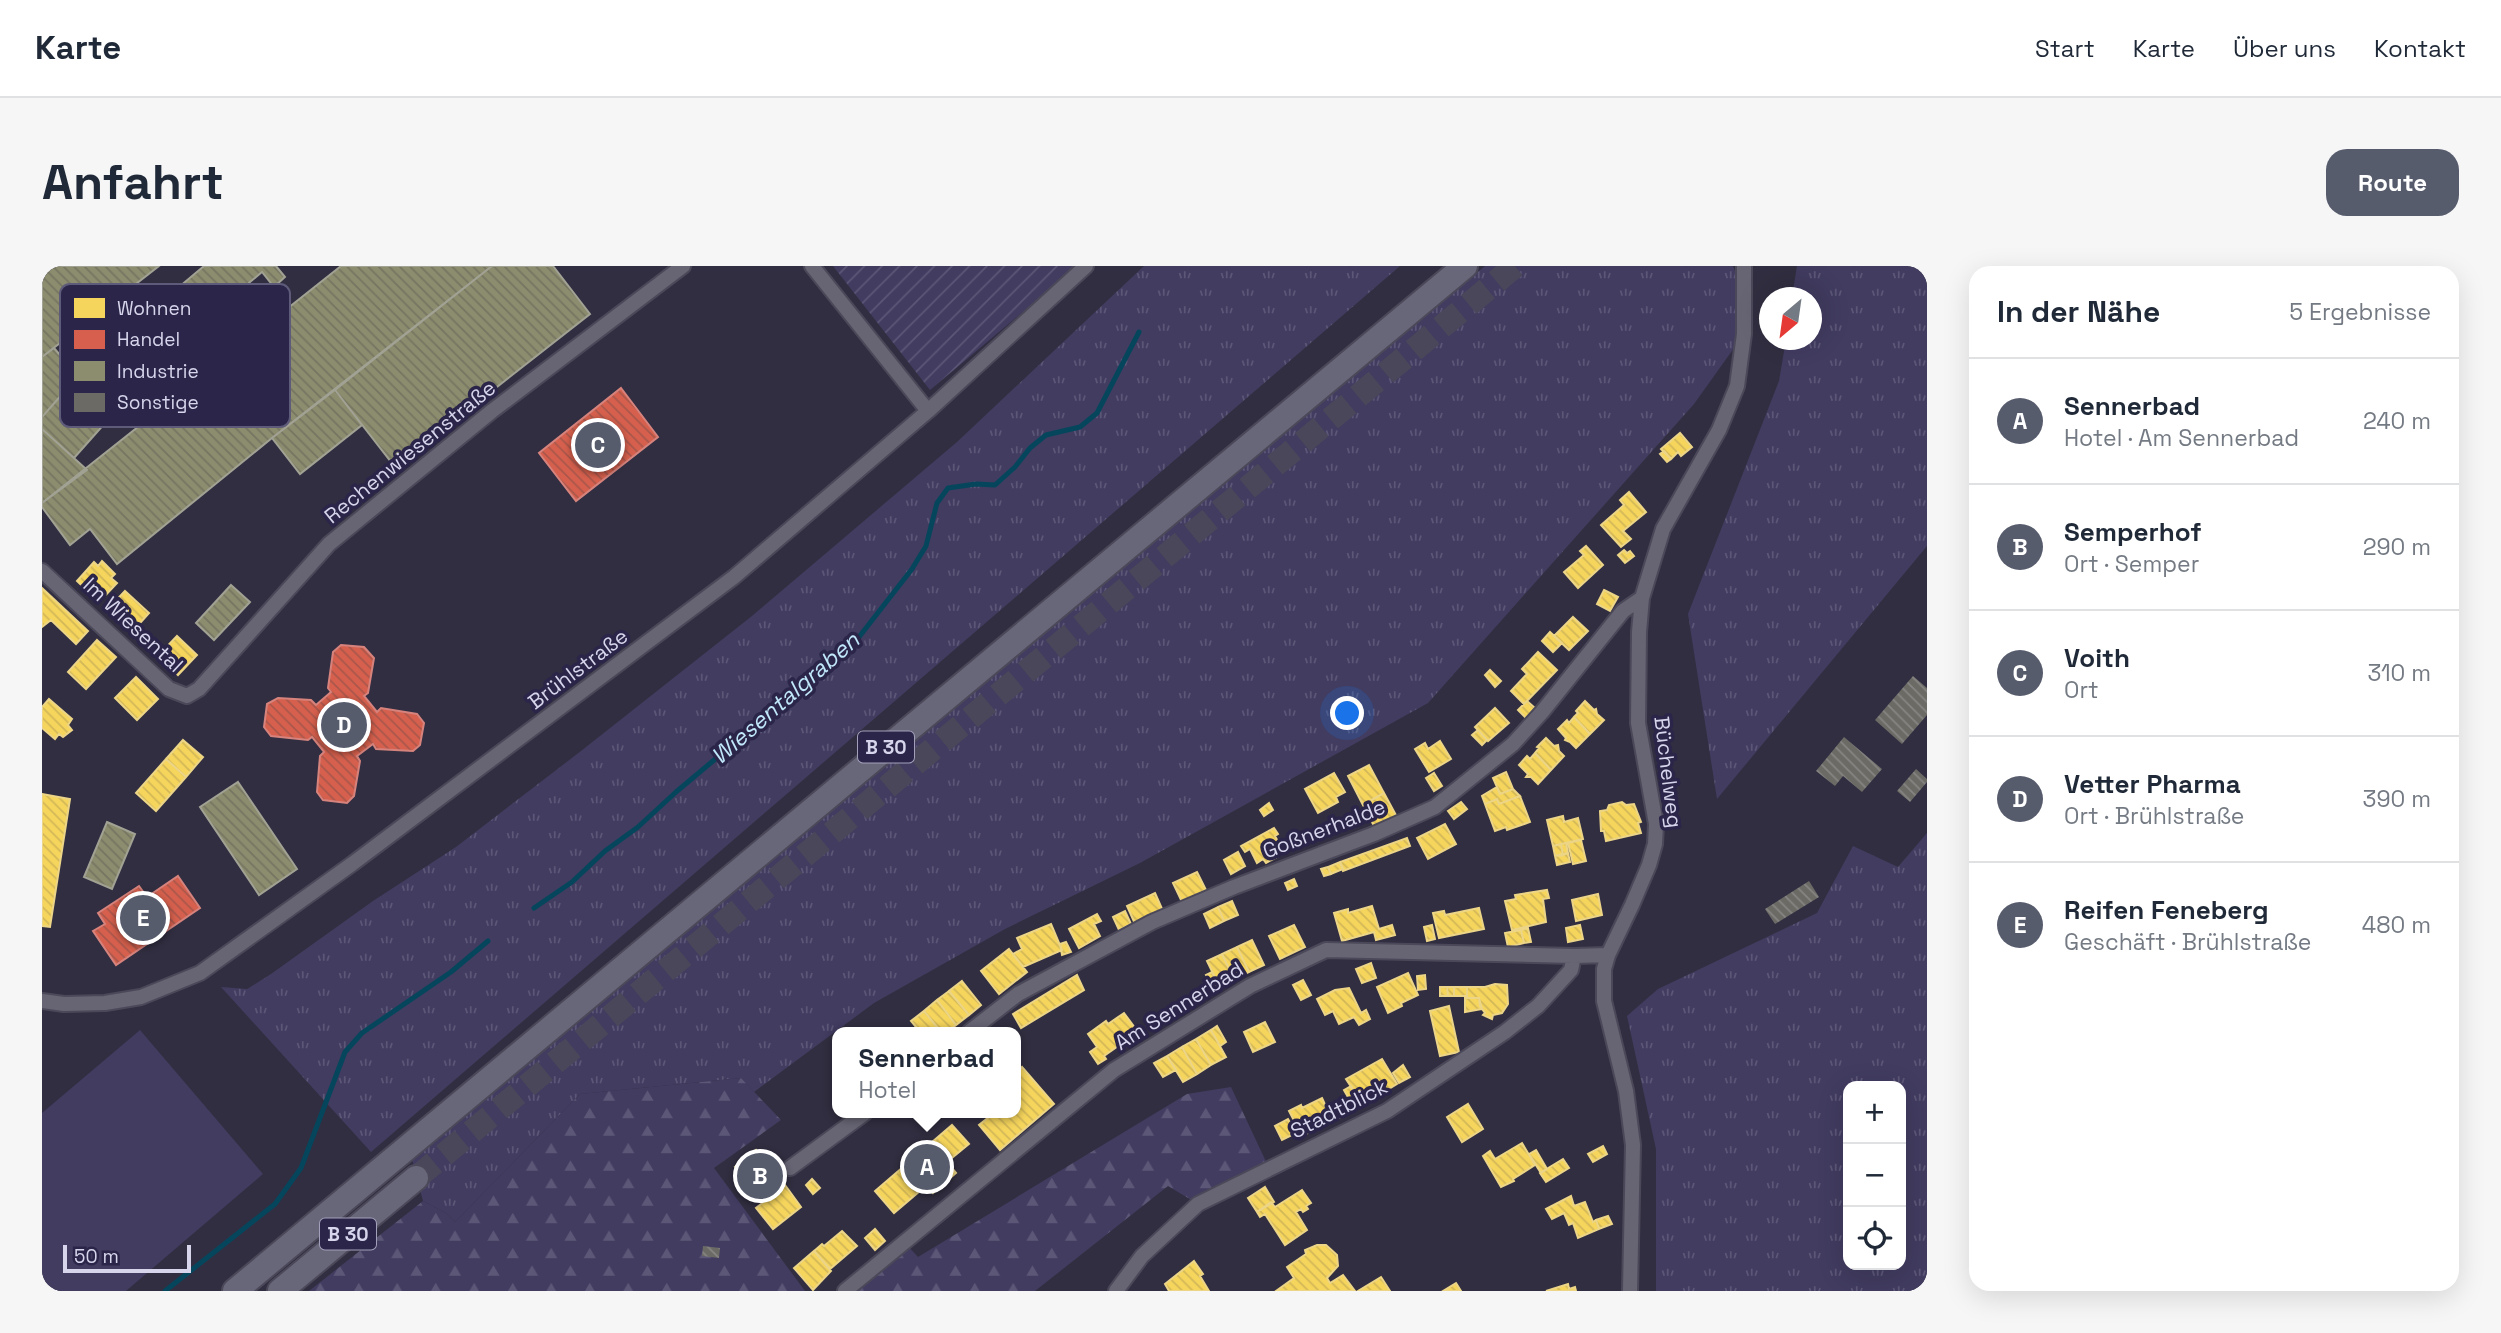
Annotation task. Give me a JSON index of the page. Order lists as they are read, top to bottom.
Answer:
{
  "streets": {
    "highway": ["B 30"],
    "street": [
      "Rechenwiesenstraße",
      "Im Wiesental",
      "Brühlstraße",
      "Büchelweg",
      "Goßnerhalde",
      "Am Sennerbad",
      "Stadtblick"
    ]
  },
  "crossings": [
    ["Rechenwiesenstraße", "Im Wiesental"],
    ["Büchelweg", "Goßnerhalde"],
    ["Büchelweg", "Am Sennerbad"],
    ["Am Sennerbad", "Stadtblick"]
  ],
  "water": ["Wiesentalgraben"],
  "legend": [
    "Wohnen",
    "Handel",
    "Industrie",
    "Sonstige"
  ],
  "scale_bar": "50 m",
  "north": "bottom left",
  "page": {
    "header": "Karte",
    "nav": [
      "Start",
      "Karte",
      "Über uns",
      "Kontakt"
    ],
    "buttons": "Route",
    "title": "Anfahrt",
    "heading": ["In der Nähe", "5 Ergebnisse"],
    "list": [
      {
        "mark": "A",
        "name": "Sennerbad",
        "note": "Hotel · Am Sennerbad",
        "value": "240 m"
      },
      {
        "mark": "B",
        "name": "Semperhof",
        "note": "Ort · Semper",
        "value": "290 m"
      },
      {
        "mark": "C",
        "name": "Voith",
        "note": "Ort",
        "value": "310 m"
      },
      {
        "mark": "D",
        "name": "Vetter Pharma",
        "note": "Ort · Brühlstraße",
        "value": "390 m"
      },
      {
        "mark": "E",
        "name": "Reifen Feneberg",
        "note": "Geschäft · Brühlstraße",
        "value": "480 m"
      }
    ],
    "pins": [
      "C",
      "D",
      "E",
      "A",
      "B"
    ],
    "popup": ["Sennerbad", "Hotel"],
    "map_buttons": ["+", "−"],
    "scale": "50 m"
  }
}
